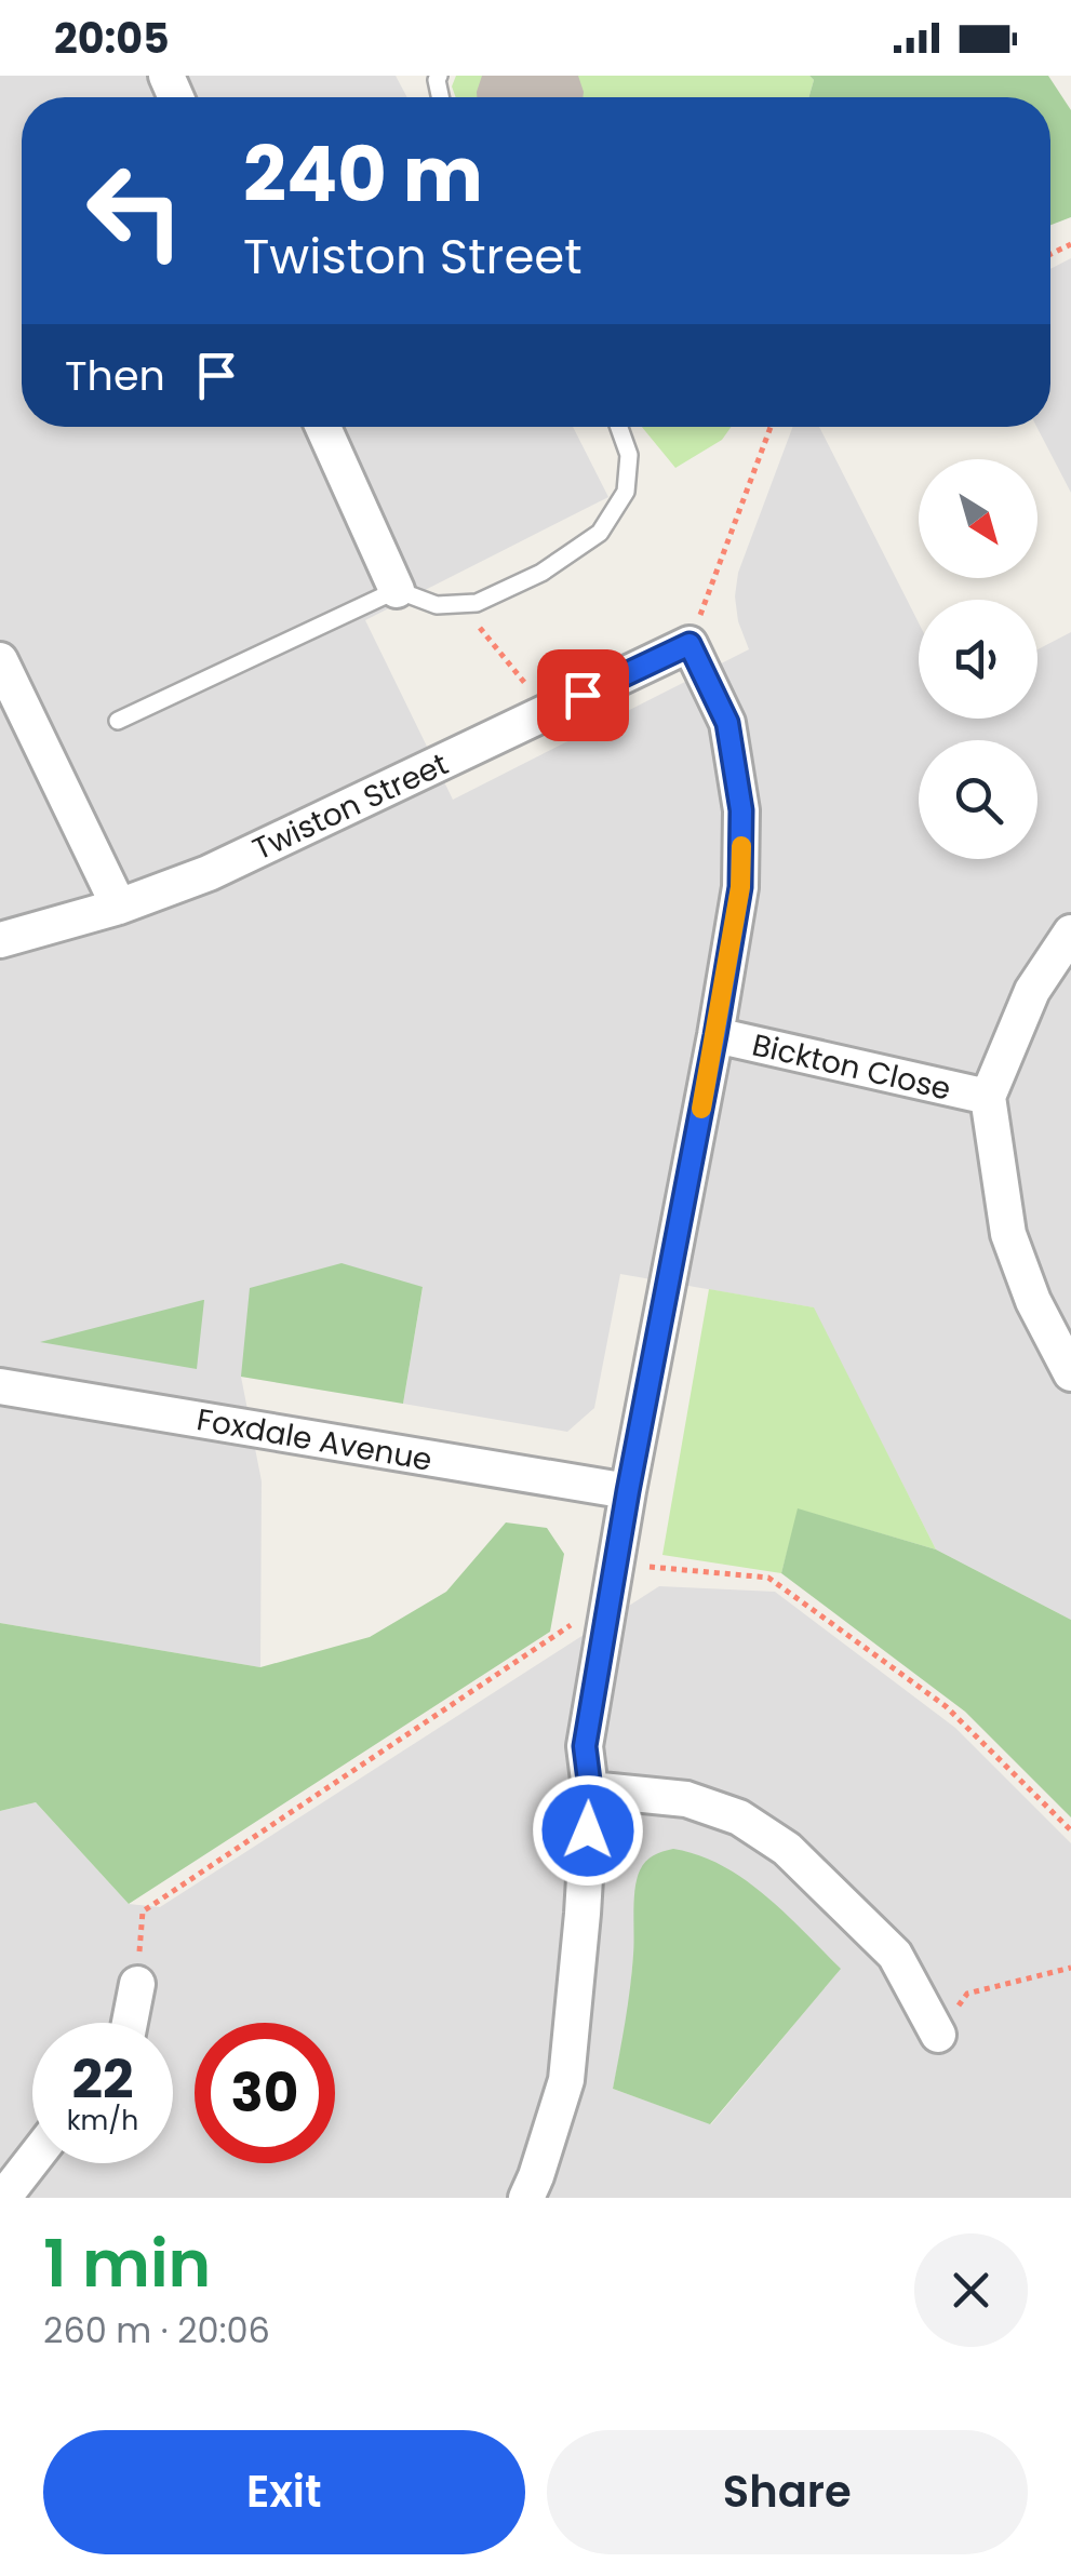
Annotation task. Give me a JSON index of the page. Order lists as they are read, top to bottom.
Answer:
{
  "streets": {
    "street": ["Twiston Street", "Bickton Close", "Foxdale Avenue"]
  },
  "north": "bottom right",
  "page": {
    "status": "20:05",
    "turn": ["240 m", "Twiston Street"],
    "then": "Then",
    "speed": "22 km/h",
    "limit": "30",
    "heading": ["1 min", "260 m · 20:06"],
    "buttons": ["Exit", "Share"]
  }
}
